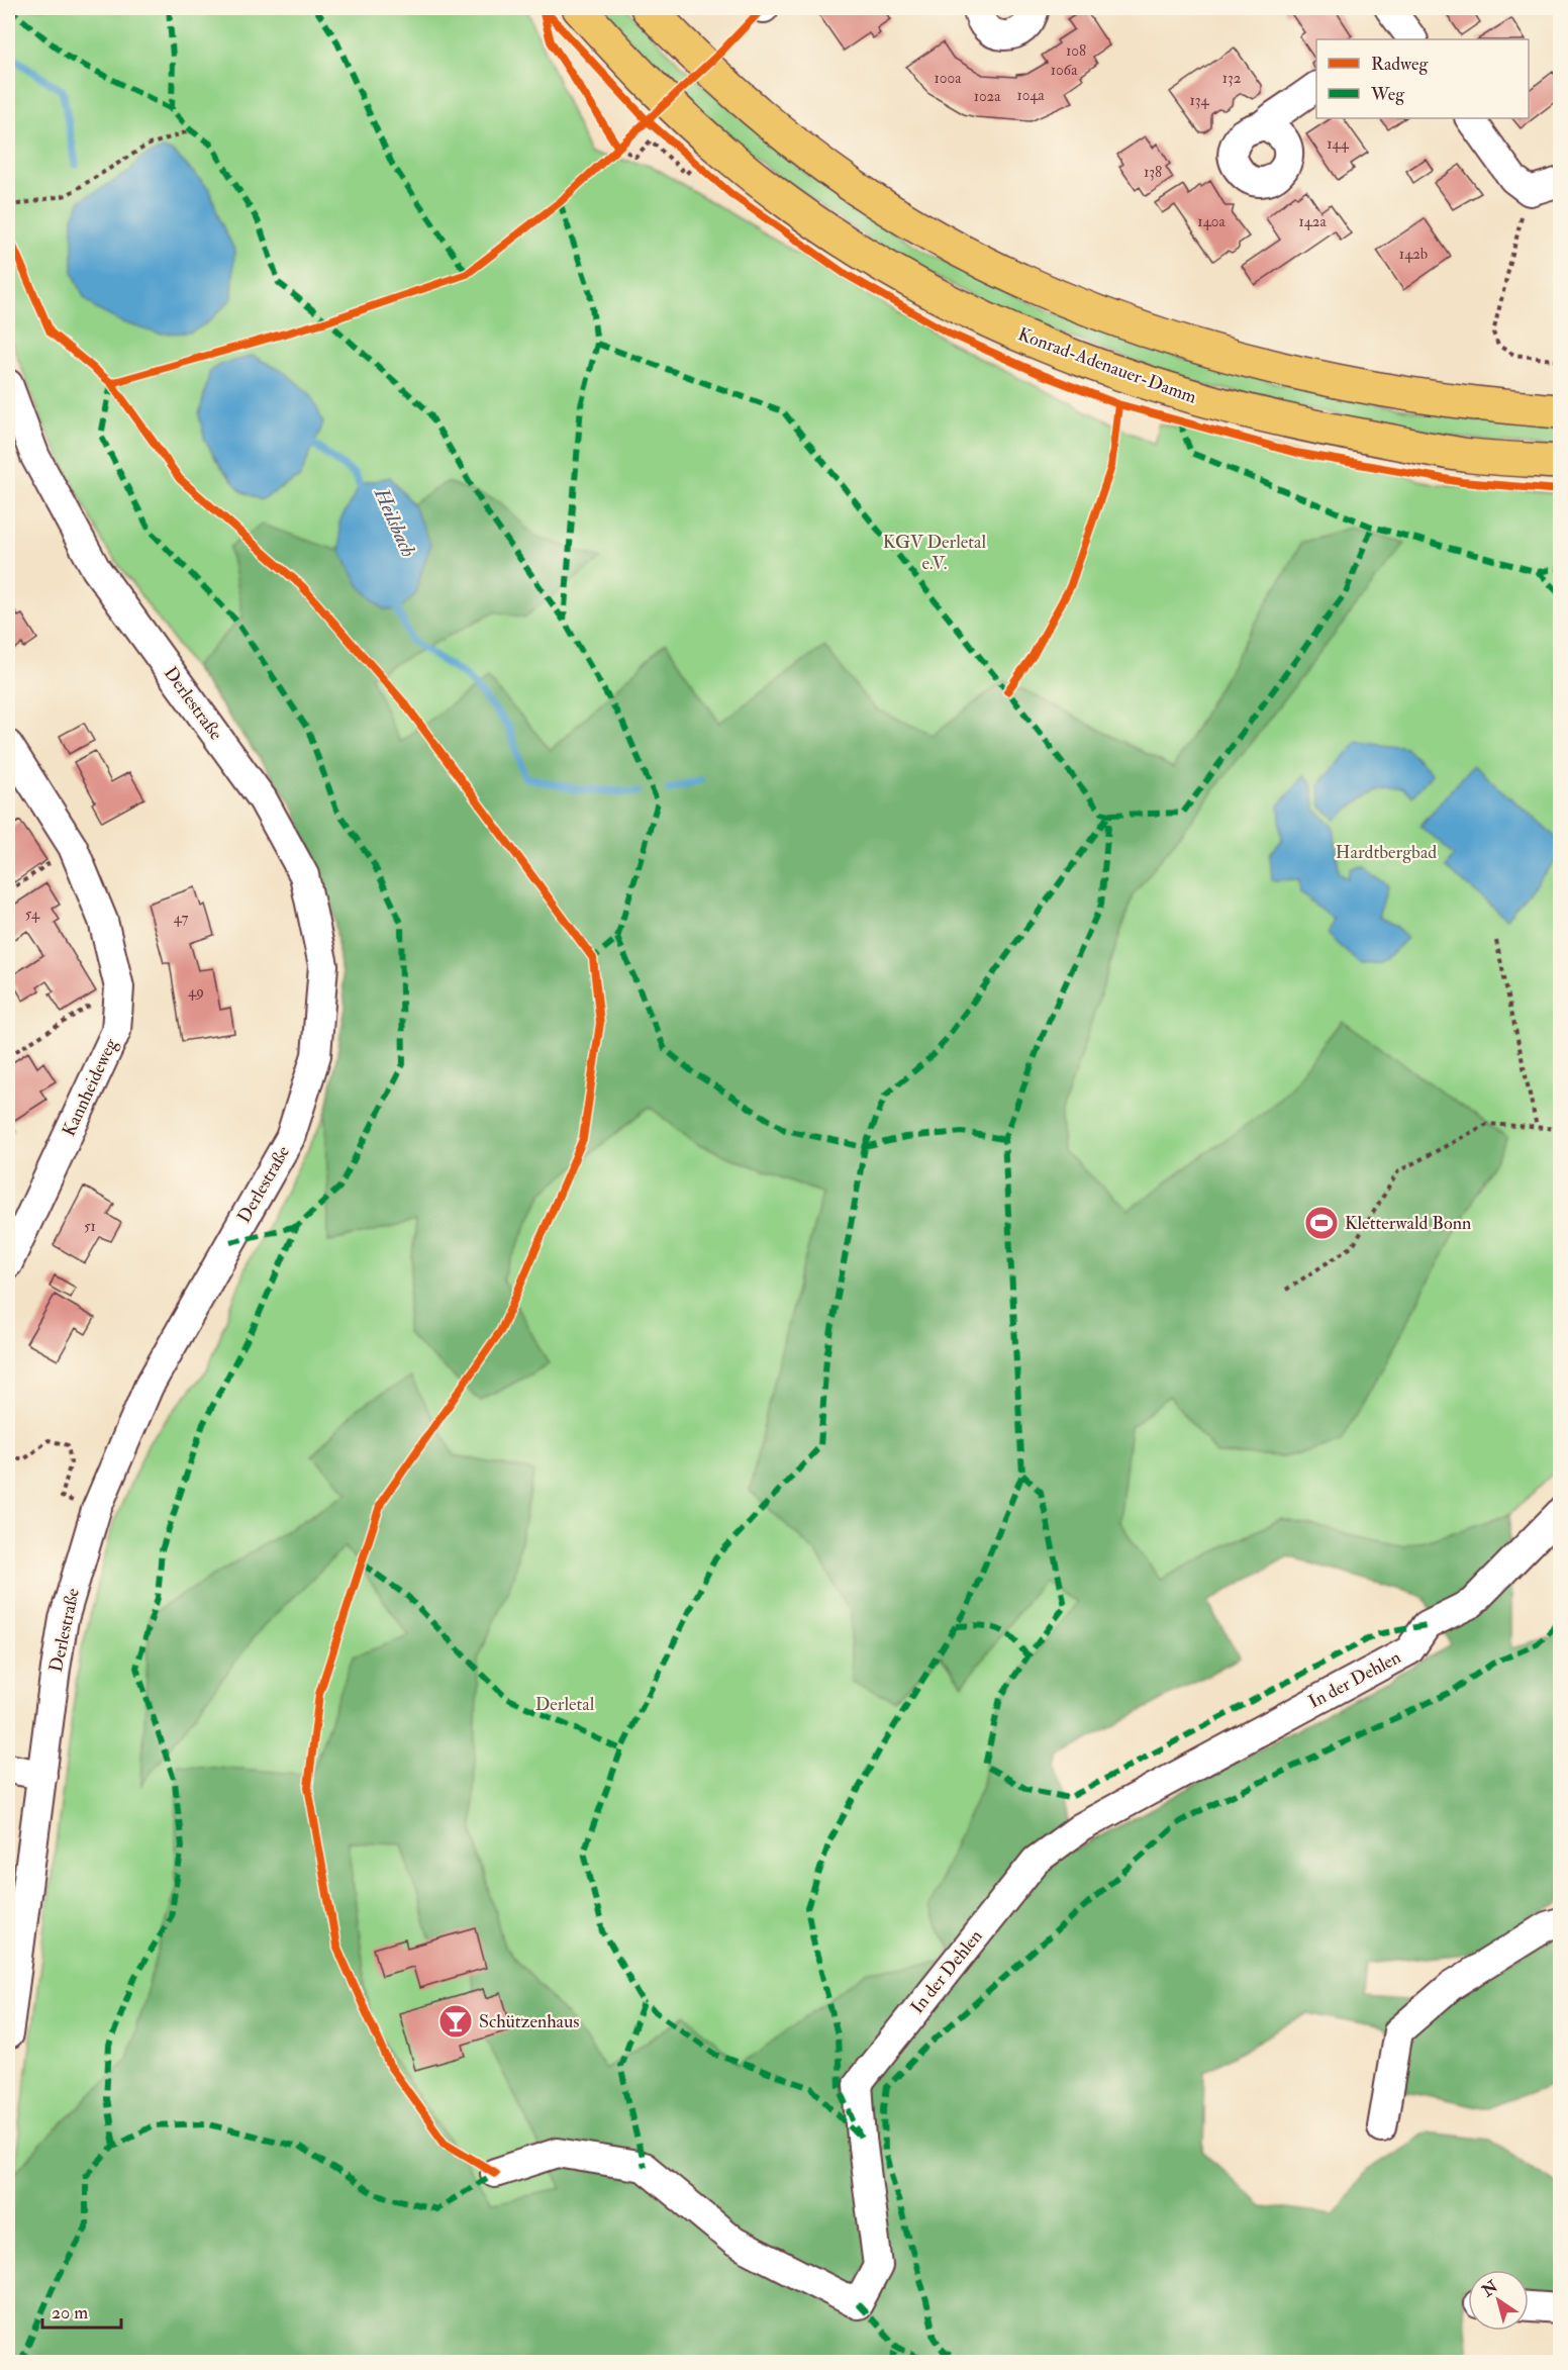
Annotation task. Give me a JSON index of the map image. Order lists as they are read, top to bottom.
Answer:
{
  "streets": {
    "main road": ["Konrad-Adenauer-Damm"],
    "street": ["Derlestraße", "Kannheideweg", "In der Dehlen"]
  },
  "water": ["Heilsbach"],
  "parks": ["KGV Derletal e.V.", "Hardtbergbad", "Derletal"],
  "places": {
    "sports": ["Kletterwald Bonn"],
    "bar": ["Schützenhaus"]
  },
  "house_numbers": [
    "108",
    "106a",
    "100a",
    "132",
    "104a",
    "102a",
    "134",
    "144",
    "138",
    "140a",
    "142a",
    "142b",
    "54",
    "47",
    "49",
    "51"
  ],
  "legend": ["Radweg", "Weg"],
  "scale_bar": "20 m",
  "north": "top left"
}
